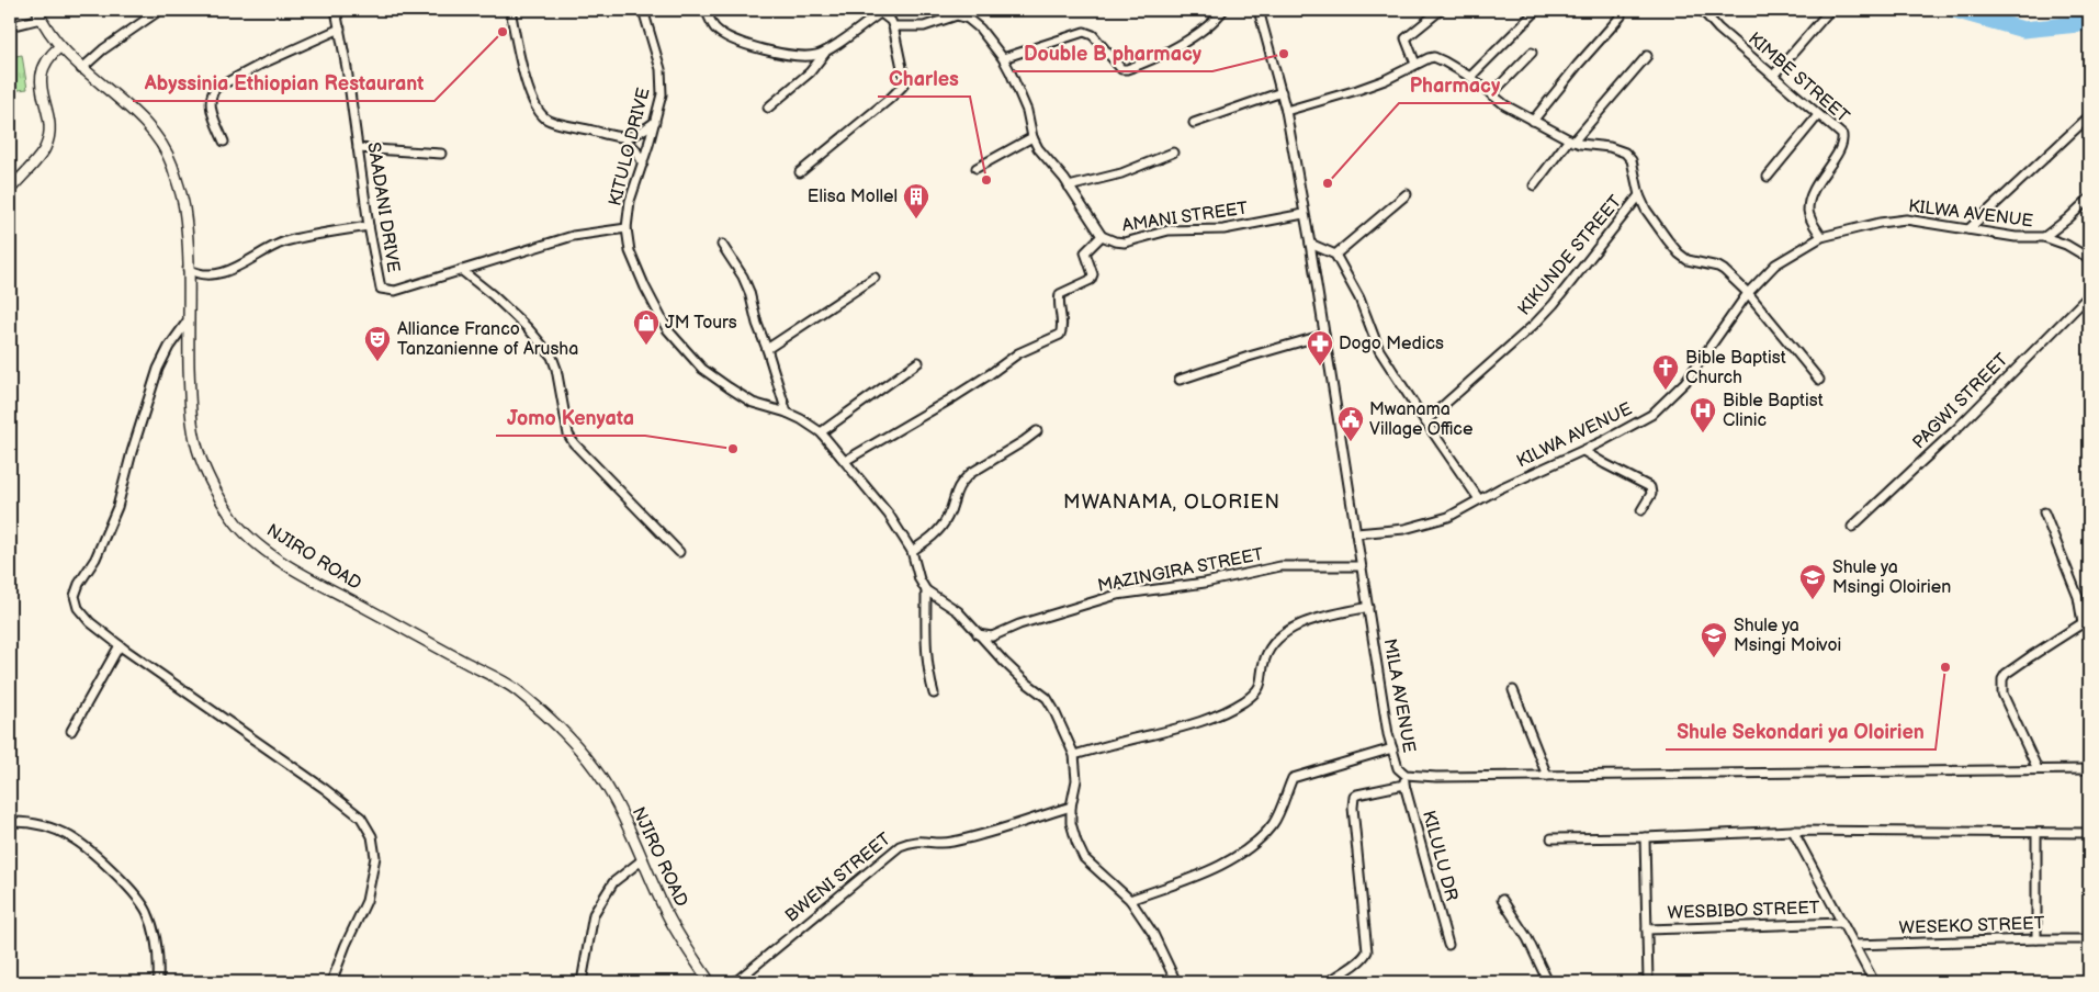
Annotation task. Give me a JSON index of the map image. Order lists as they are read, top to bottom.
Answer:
{
  "streets": {
    "street": [
      "KIMBE STREET",
      "KITULO DRIVE",
      "SAADANI DRIVE",
      "KILWA AVENUE",
      "AMANI STREET",
      "KIKUNDE STREET",
      "PAGWI STREET",
      "NJIRO ROAD",
      "MAZINGIRA STREET",
      "MILA AVENUE",
      "KILULU DR",
      "BWENI STREET",
      "WESBIBO STREET",
      "WESEKO STREET"
    ]
  },
  "crossings": [
    ["KIMBE STREET", "KILWA AVENUE"],
    ["KITULO DRIVE", "SAADANI DRIVE"],
    ["KILWA AVENUE", "MILA AVENUE"],
    ["AMANI STREET", "MILA AVENUE"],
    ["MAZINGIRA STREET", "MILA AVENUE"],
    ["MILA AVENUE", "KILULU DR"]
  ],
  "districts": ["MWANAMA, OLORIEN"],
  "places": {
    "other": [
      "Abyssinia Ethiopian Restaurant",
      "Double B pharmacy",
      "Charles",
      "Pharmacy",
      "Jomo Kenyata",
      "Shule Sekondari ya Oloirien"
    ],
    "building": ["Elisa Mollel"],
    "shop": ["JM Tours"],
    "theatre": ["Alliance Franco Tanzanienne of Arusha"],
    "pharmacy": ["Dogo Medics"],
    "church": ["Bible Baptist Church"],
    "hospital": ["Bible Baptist Clinic"],
    "public building": ["Mwanama Village Office"],
    "school or university": ["Shule ya Msingi Oloirien", "Shule ya Msingi Moivoi"]
  }
}
